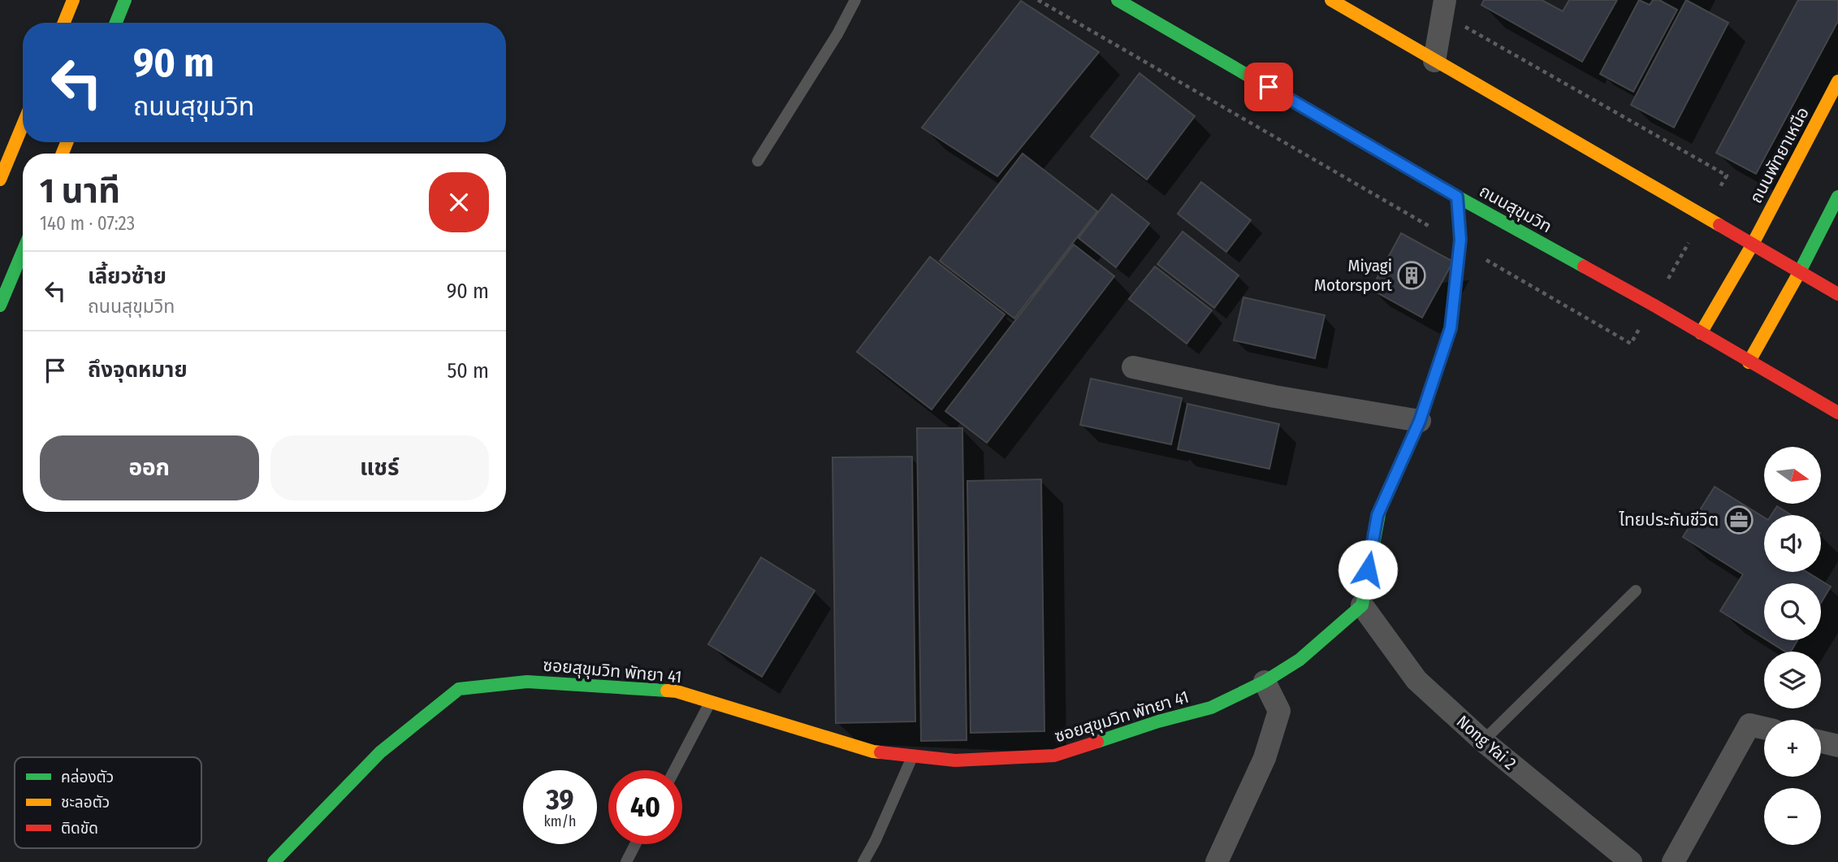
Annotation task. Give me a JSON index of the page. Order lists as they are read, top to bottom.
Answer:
{
  "streets": {
    "main road": ["ถนนพัทยาเหนือ", "ถนนสุขุมวิท", "ซอยสุขุมวิท พัทยา 41"],
    "street": ["Nong Yai 2"]
  },
  "crossings": [
    ["ถนนพัทยาเหนือ", "ถนนสุขุมวิท"],
    ["ซอยสุขุมวิท พัทยา 41", "Nong Yai 2"]
  ],
  "places": {
    "building": ["Miyagi Motorsport"],
    "office": ["ไทยประกันชีวิต"]
  },
  "legend": ["คล่องตัว", "ชะลอตัว", "ติดขัด"],
  "north": "right",
  "page": {
    "turn": ["90 m", "ถนนสุขุมวิท"],
    "heading": ["1 นาที", "140 m · 07:23"],
    "list": [
      {
        "name": "เลี้ยวซ้าย",
        "note": "ถนนสุขุมวิท",
        "value": "90 m"
      },
      {
        "name": "ถึงจุดหมาย",
        "value": "50 m"
      }
    ],
    "buttons": ["ออก", "แชร์"],
    "map_buttons": ["+", "−"],
    "speed": "39 km/h",
    "limit": "40"
  }
}
